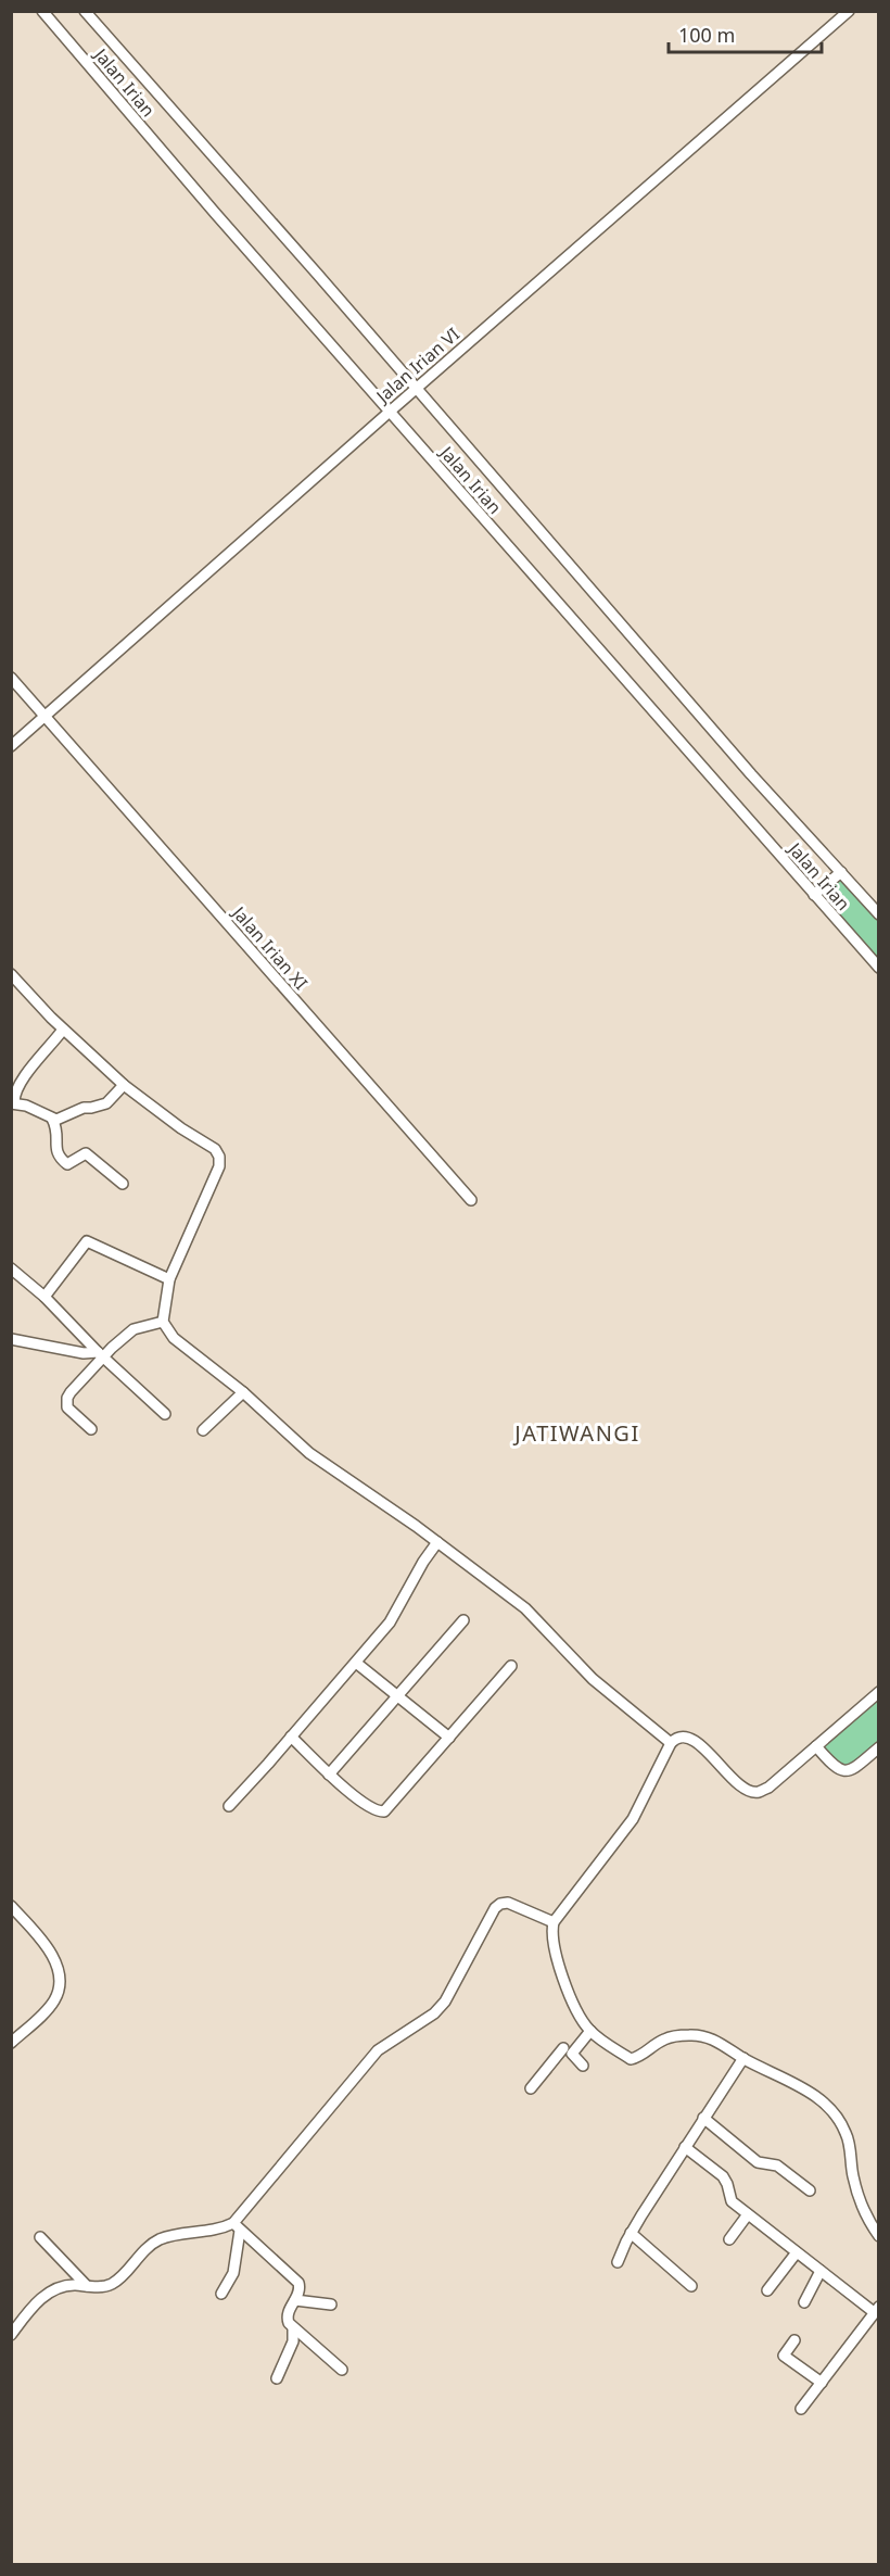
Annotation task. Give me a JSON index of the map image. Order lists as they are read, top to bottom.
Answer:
{
  "streets": {
    "street": ["Jalan Irian", "Jalan Irian VI", "Jalan Irian XI"]
  },
  "crossings": [
    ["Jalan Irian", "Jalan Irian VI"],
    ["Jalan Irian VI", "Jalan Irian XI"]
  ],
  "districts": ["JATIWANGI"],
  "scale_bar": "100 m"
}
